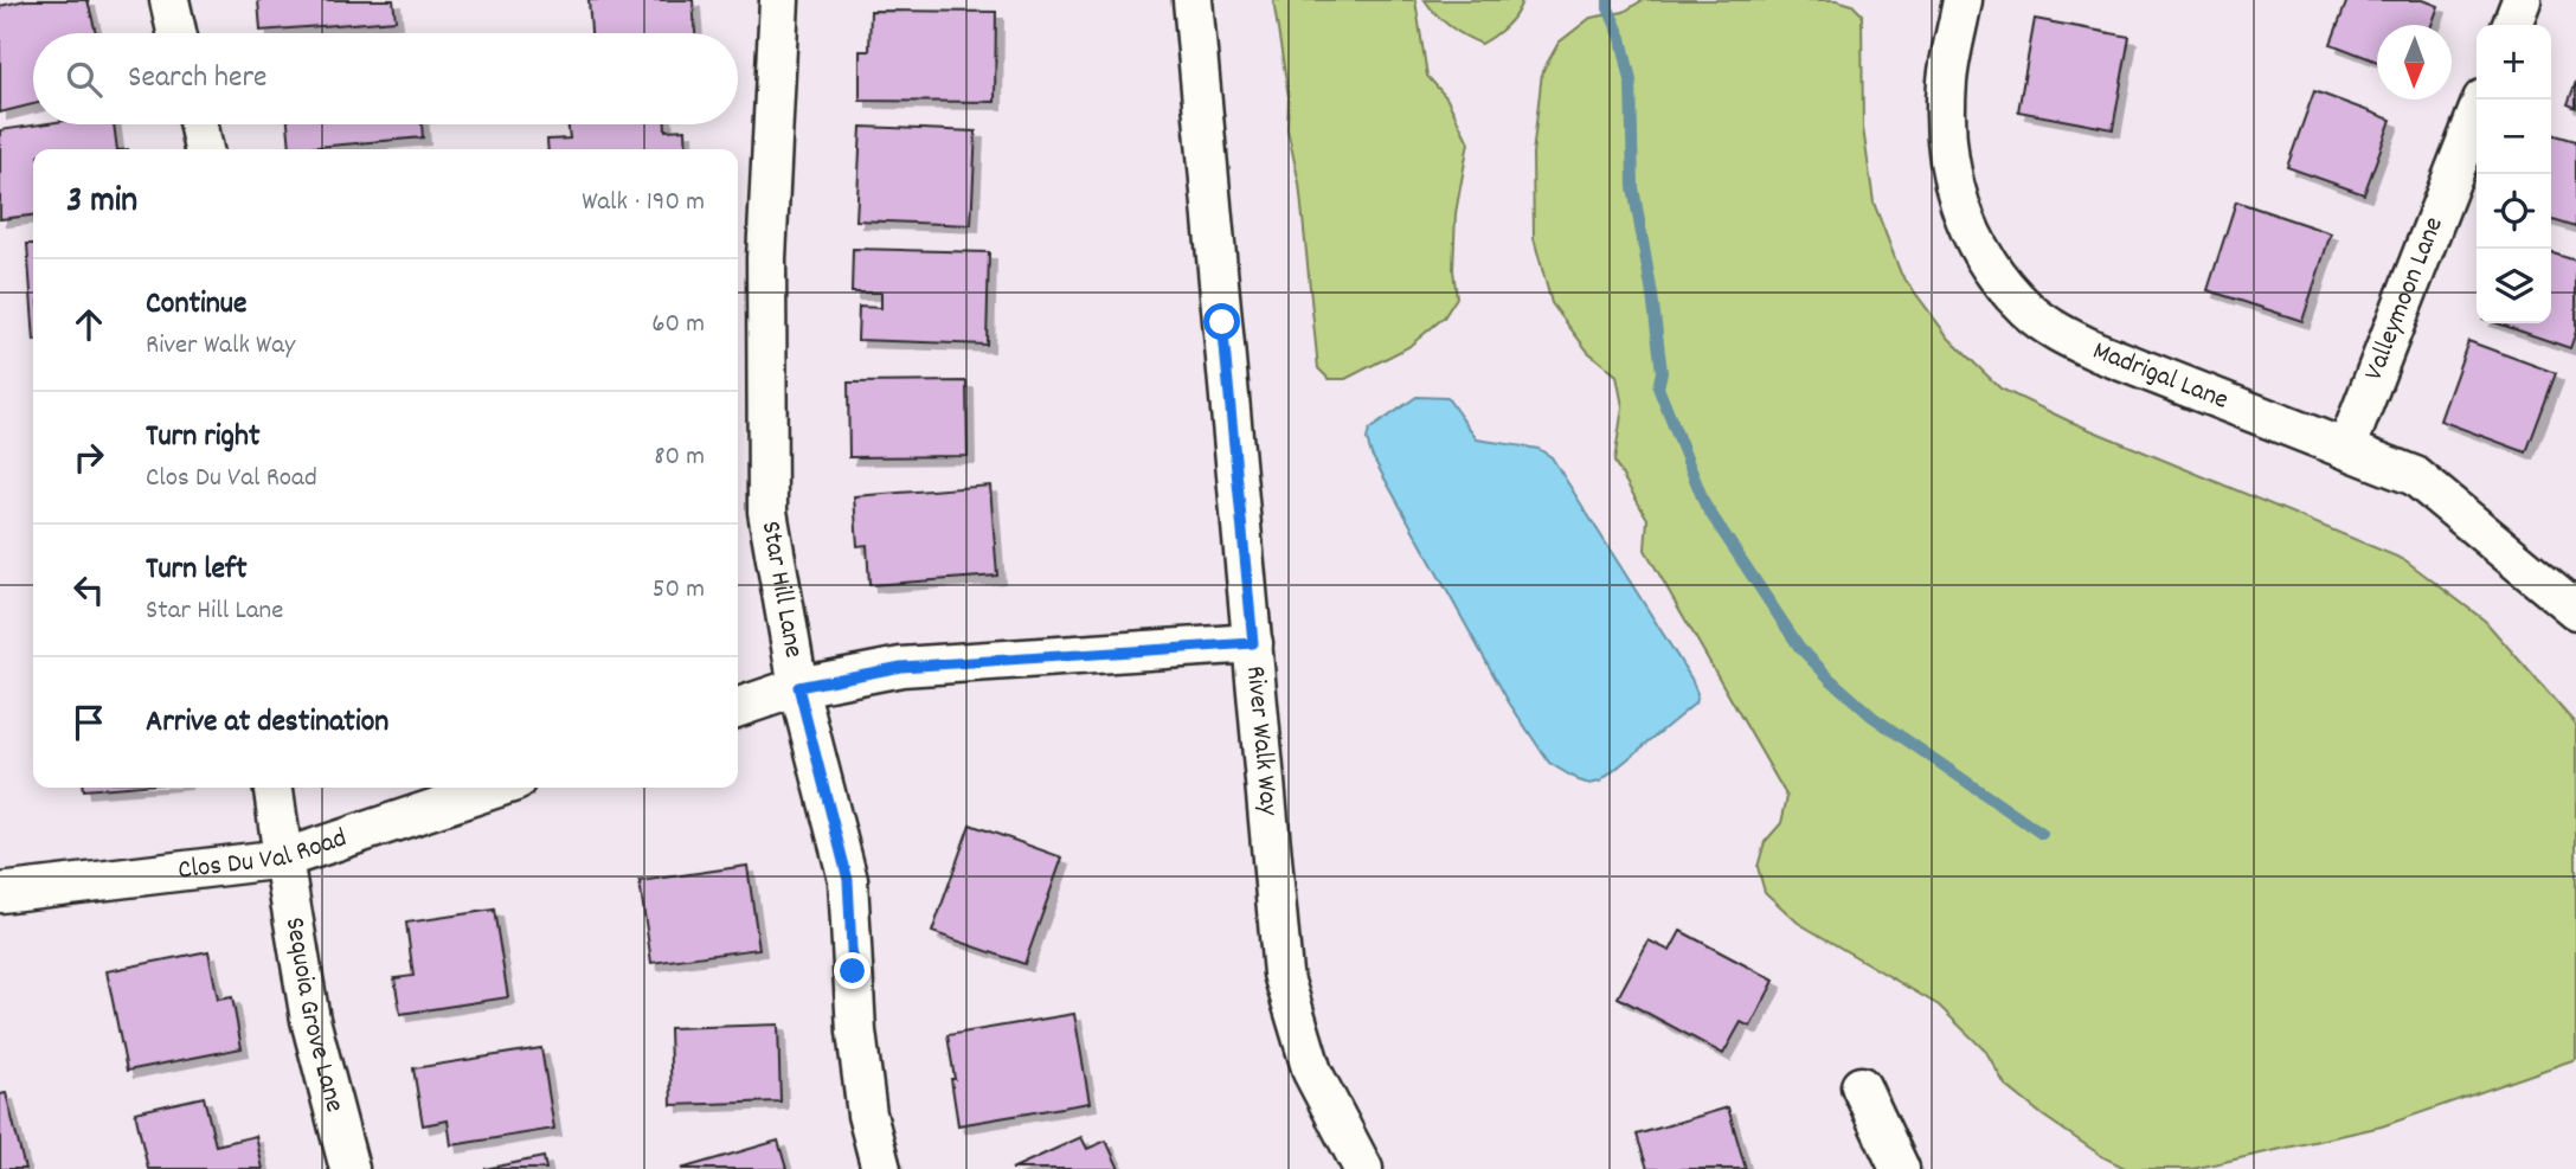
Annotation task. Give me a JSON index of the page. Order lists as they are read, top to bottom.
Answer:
{
  "streets": {
    "street": [
      "Valleymoon Lane",
      "Madrigal Lane",
      "Star Hill Lane",
      "River Walk Way",
      "Clos Du Val Road",
      "Sequoia Grove Lane"
    ]
  },
  "crossings": [
    ["Valleymoon Lane", "Madrigal Lane"],
    ["Clos Du Val Road", "Sequoia Grove Lane"]
  ],
  "north": "bottom",
  "page": {
    "map_buttons": ["+", "−"],
    "search": "Search here",
    "heading": ["3 min", "Walk · 190 m"],
    "list": [
      ["Continue", "River Walk Way", "60 m"],
      ["Turn right", "Clos Du Val Road", "80 m"],
      ["Turn left", "Star Hill Lane", "50 m"],
      "Arrive at destination"
    ]
  }
}
